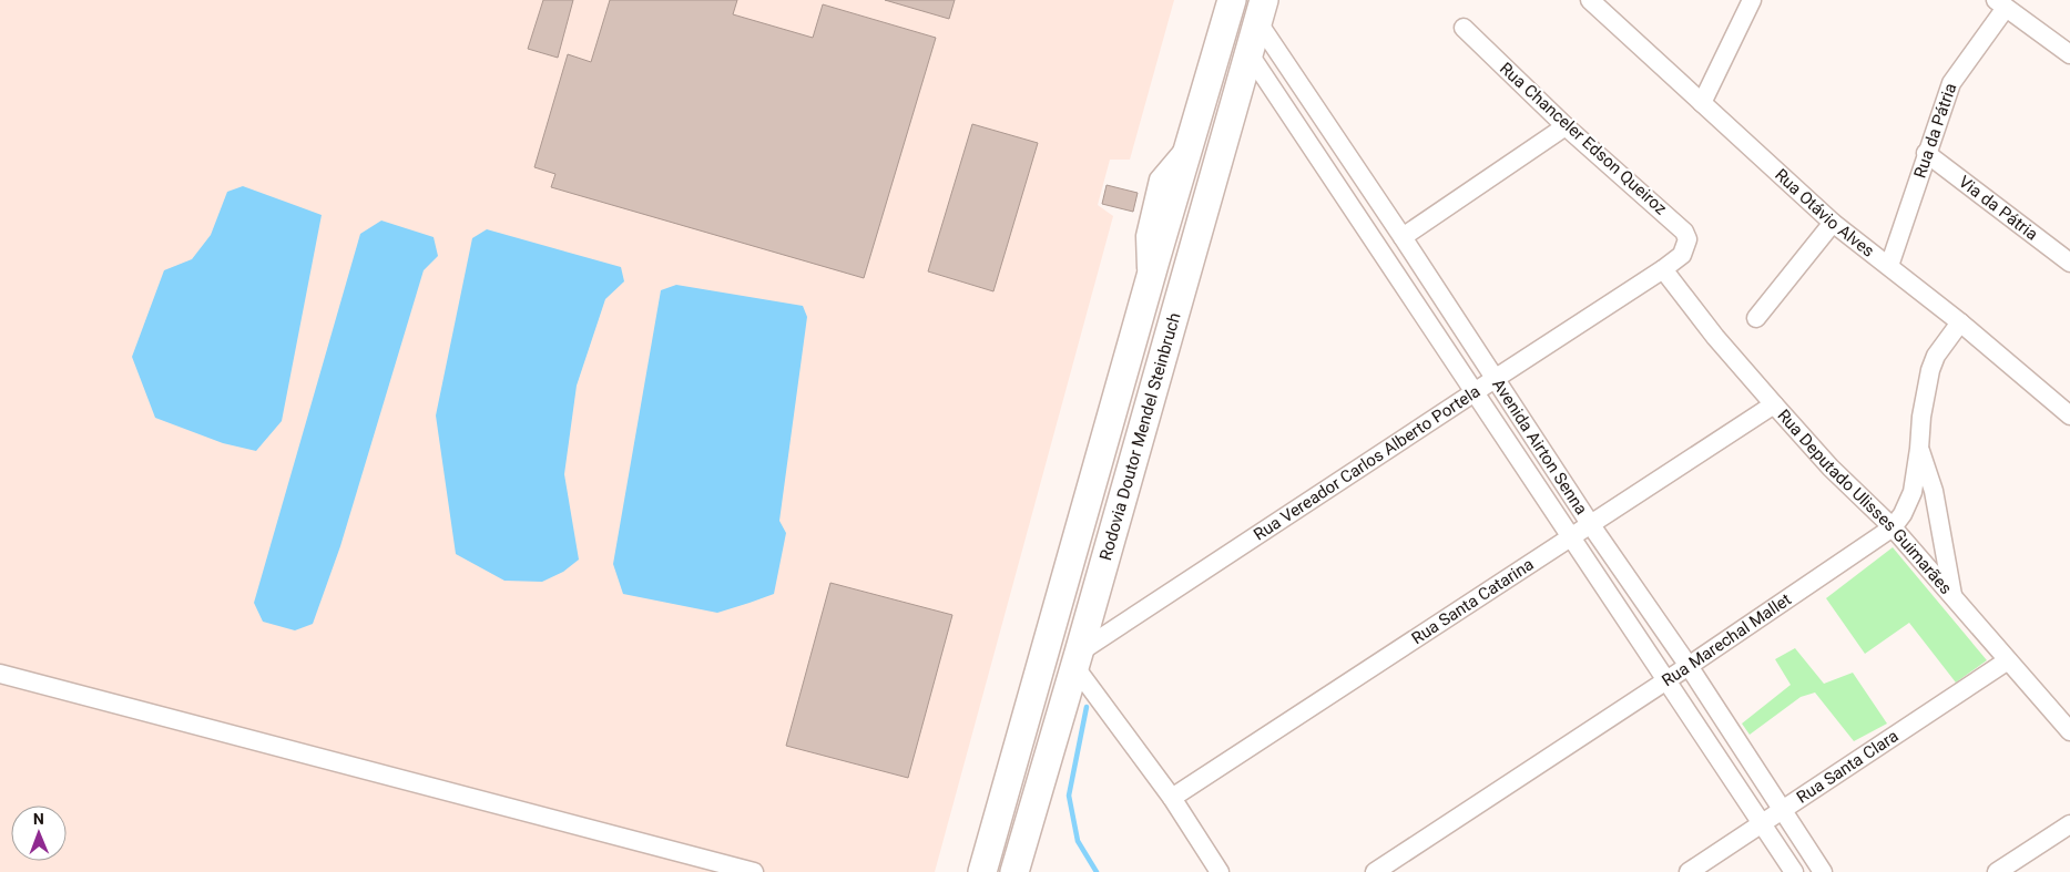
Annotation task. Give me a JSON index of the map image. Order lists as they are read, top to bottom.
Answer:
{
  "streets": {
    "highway": ["Rodovia Doutor Mendel Steinbruch"],
    "street": [
      "Rua da Pátria",
      "Rua Chanceler Edson Queiroz",
      "Via da Pátria",
      "Rua Otávio Alves",
      "Avenida Airton Senna",
      "Rua Vereador Carlos Alberto Portela",
      "Rua Deputado Ulisses Guimarães",
      "Rua Santa Catarina",
      "Rua Marechal Mallet",
      "Rua Santa Clara"
    ]
  },
  "crossings": [
    ["Rua da Pátria", "Via da Pátria"],
    ["Rua da Pátria", "Rua Otávio Alves"],
    ["Rua Chanceler Edson Queiroz", "Rua Vereador Carlos Alberto Portela"],
    ["Rua Otávio Alves", "Rua Marechal Mallet"],
    ["Rodovia Doutor Mendel Steinbruch", "Avenida Airton Senna"],
    ["Rodovia Doutor Mendel Steinbruch", "Rua Vereador Carlos Alberto Portela"],
    ["Avenida Airton Senna", "Rua Vereador Carlos Alberto Portela"],
    ["Avenida Airton Senna", "Rua Santa Catarina"],
    ["Avenida Airton Senna", "Rua Marechal Mallet"],
    ["Avenida Airton Senna", "Rua Santa Clara"],
    ["Rua Vereador Carlos Alberto Portela", "Rua Deputado Ulisses Guimarães"],
    ["Rua Deputado Ulisses Guimarães", "Rua Santa Catarina"],
    ["Rua Deputado Ulisses Guimarães", "Rua Marechal Mallet"],
    ["Rua Deputado Ulisses Guimarães", "Rua Santa Clara"]
  ],
  "north": "top"
}
